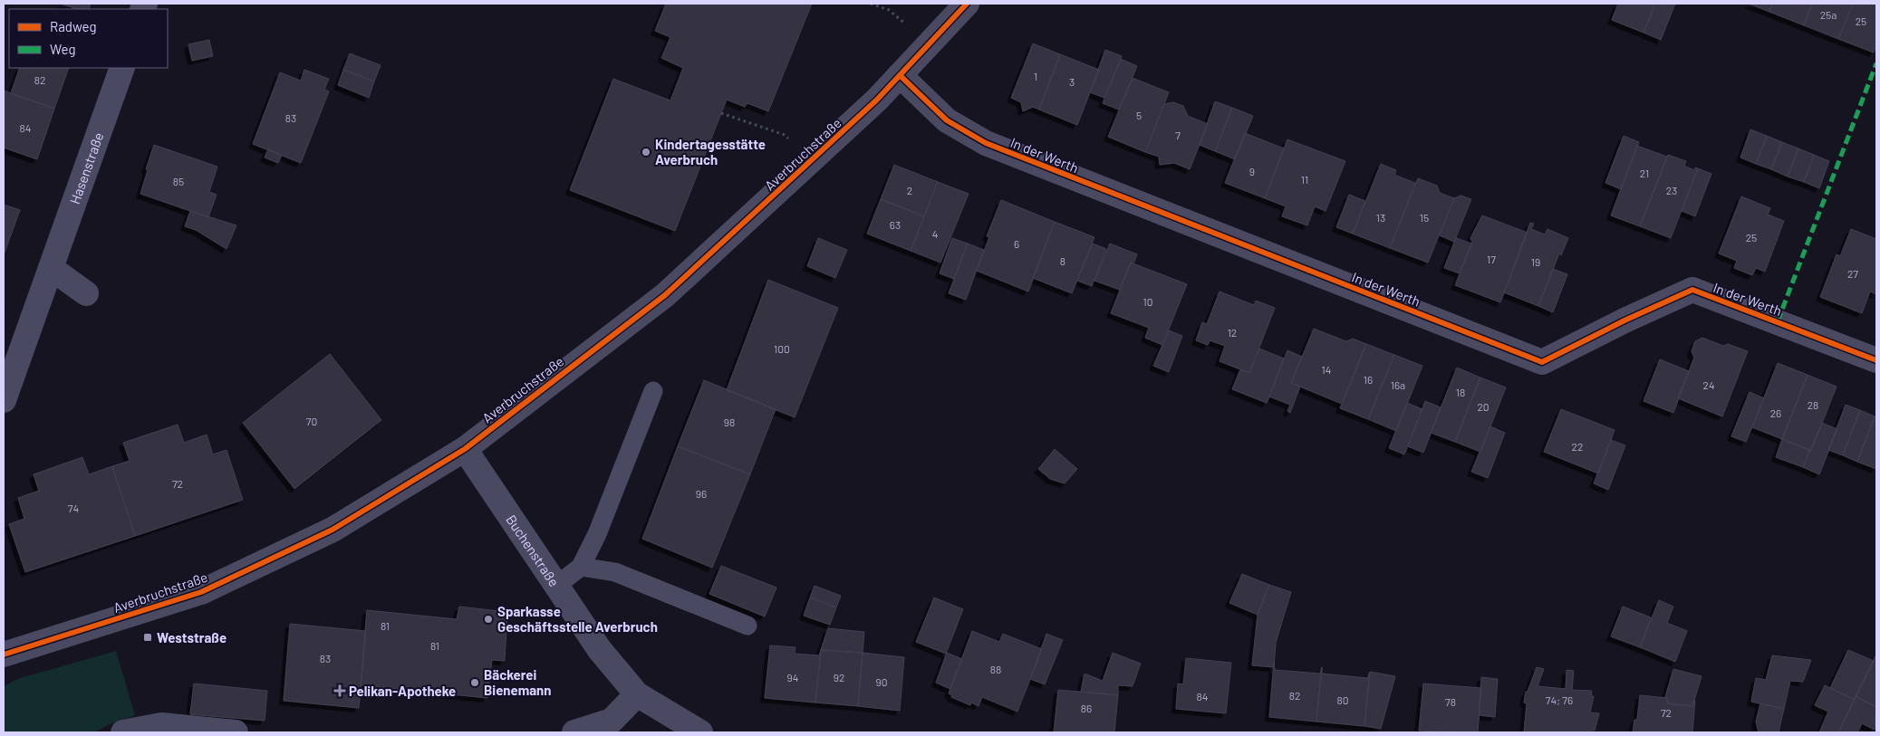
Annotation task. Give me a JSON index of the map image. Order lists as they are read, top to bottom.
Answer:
{
  "streets": {
    "street": [
      "Averbruchstraße",
      "In der Werth",
      "Hasenstraße",
      "Buchenstraße"
    ]
  },
  "crossings": [
    ["Averbruchstraße", "In der Werth"],
    ["Averbruchstraße", "Buchenstraße"]
  ],
  "places": {
    "other": ["Kindertagesstätte Averbruch", "Sparkasse Geschäftsstelle Averbruch", "Bäckerei Bienemann"],
    "transit": ["Weststraße"],
    "health": ["Pelikan-Apotheke"]
  },
  "house_numbers": [
    "25a",
    "25",
    "1",
    "82",
    "3",
    "5",
    "83",
    "84",
    "7",
    "9",
    "21",
    "11",
    "85",
    "2",
    "23",
    "13",
    "15",
    "63",
    "4",
    "25",
    "6",
    "17",
    "8",
    "19",
    "27",
    "10",
    "12",
    "100",
    "14",
    "16",
    "16a",
    "24",
    "18",
    "28",
    "20",
    "26",
    "70",
    "98",
    "22",
    "72",
    "96",
    "74",
    "81",
    "81",
    "83",
    "88",
    "94",
    "92",
    "90",
    "82",
    "84",
    "80",
    "74; 76",
    "78",
    "86",
    "72"
  ],
  "legend": ["Radweg", "Weg"]
}
